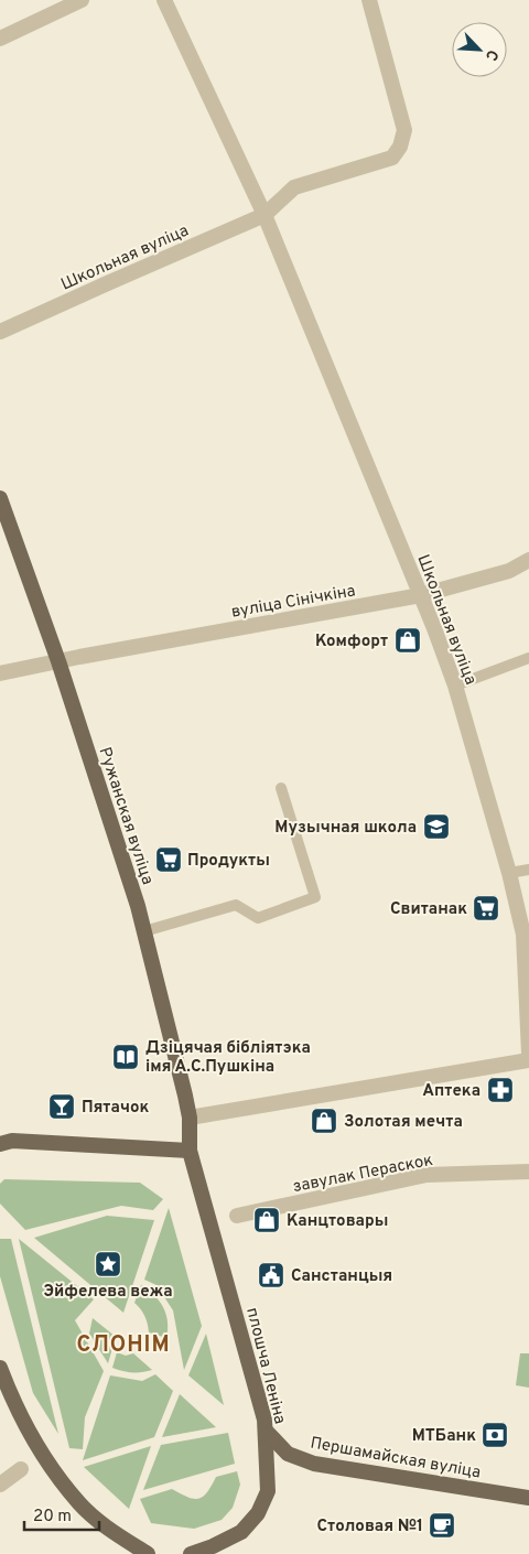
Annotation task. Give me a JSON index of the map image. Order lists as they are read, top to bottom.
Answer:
{
  "streets": {
    "main road": ["Ружанская вуліца", "плошча Леніна", "Першамайская вуліца"],
    "street": ["Школьная вуліца", "вуліца Сінічкіна", "завулак Пераскок"]
  },
  "crossings": [
    ["Школьная вуліца", "вуліца Сінічкіна"],
    ["вуліца Сінічкіна", "Ружанская вуліца"],
    ["Ружанская вуліца", "плошча Леніна"],
    ["плошча Леніна", "Першамайская вуліца"]
  ],
  "districts": ["СЛОНІМ"],
  "places": {
    "shop": ["Комфорт", "Золотая мечта", "Канцтовары"],
    "school or university": ["Музычная школа"],
    "supermarket": ["Продукты", "Свитанак"],
    "library": ["Дзіцячая бібліятэка імя А.С.Пушкіна"],
    "pharmacy": ["Аптека"],
    "bar": ["Пятачок"],
    "place": ["Эйфелева вежа"],
    "public building": ["Санстанцыя"],
    "bank": ["МТБанк"],
    "cafe": ["Столовая №1"]
  },
  "scale_bar": "20 m",
  "north": "bottom right"
}
